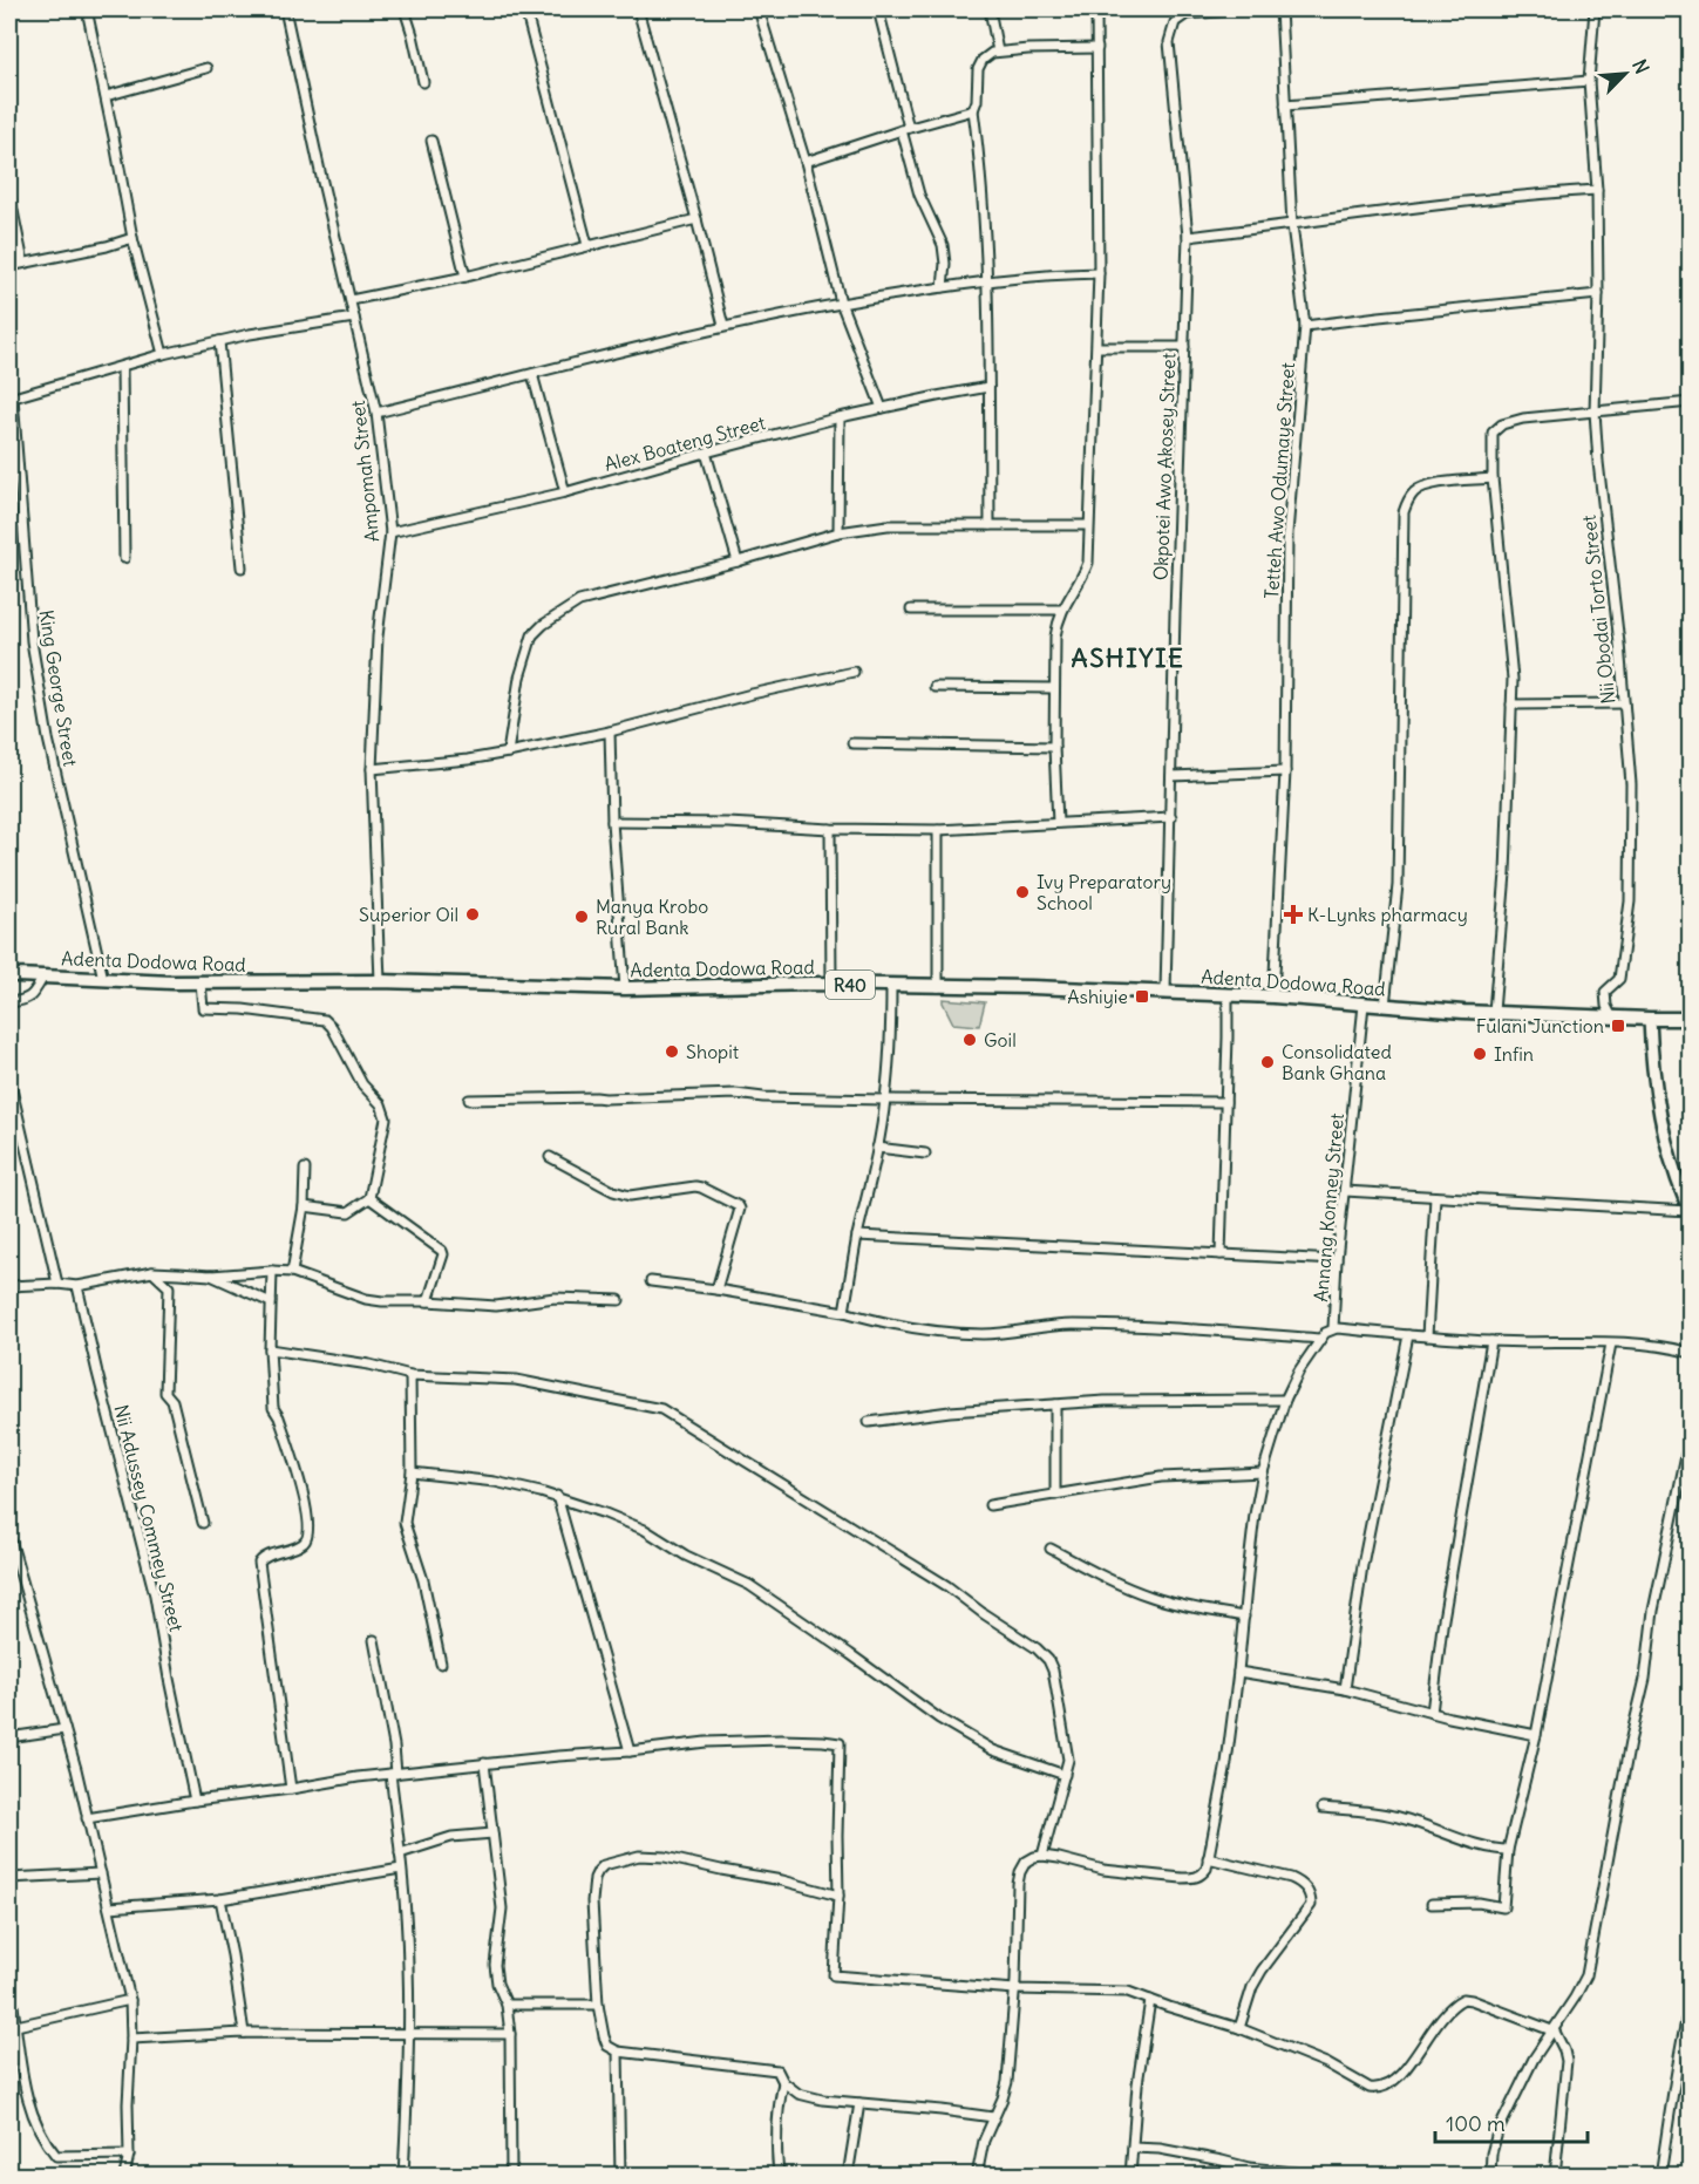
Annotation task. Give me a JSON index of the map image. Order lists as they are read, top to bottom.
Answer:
{
  "streets": {
    "main road": ["Adenta Dodowa Road", "R40"],
    "street": [
      "Alex Boateng Street",
      "Okpotei Awo Akosey Street",
      "Ampomah Street",
      "Tetteh Awo Odumaye Street",
      "Nii Obodai Torto Street",
      "King George Street",
      "Annang Konney Street",
      "Nii Adussey Commey Street"
    ]
  },
  "crossings": [
    ["Alex Boateng Street", "Ampomah Street"],
    ["Okpotei Awo Akosey Street", "Adenta Dodowa Road"],
    ["Ampomah Street", "Adenta Dodowa Road"],
    ["Tetteh Awo Odumaye Street", "Adenta Dodowa Road"],
    ["Nii Obodai Torto Street", "Adenta Dodowa Road"],
    ["King George Street", "Adenta Dodowa Road"],
    ["Adenta Dodowa Road", "Annang Konney Street"]
  ],
  "districts": ["ASHIYIE"],
  "places": {
    "other": [
      "Ivy Preparatory School",
      "Superior Oil",
      "Manya Krobo Rural Bank",
      "Goil",
      "Shopit",
      "Infin",
      "Consolidated Bank Ghana"
    ],
    "health": ["K-Lynks pharmacy"],
    "transit": ["Ashiyie", "Fulani Junction"]
  },
  "scale_bar": "100 m",
  "north": "top right"
}
